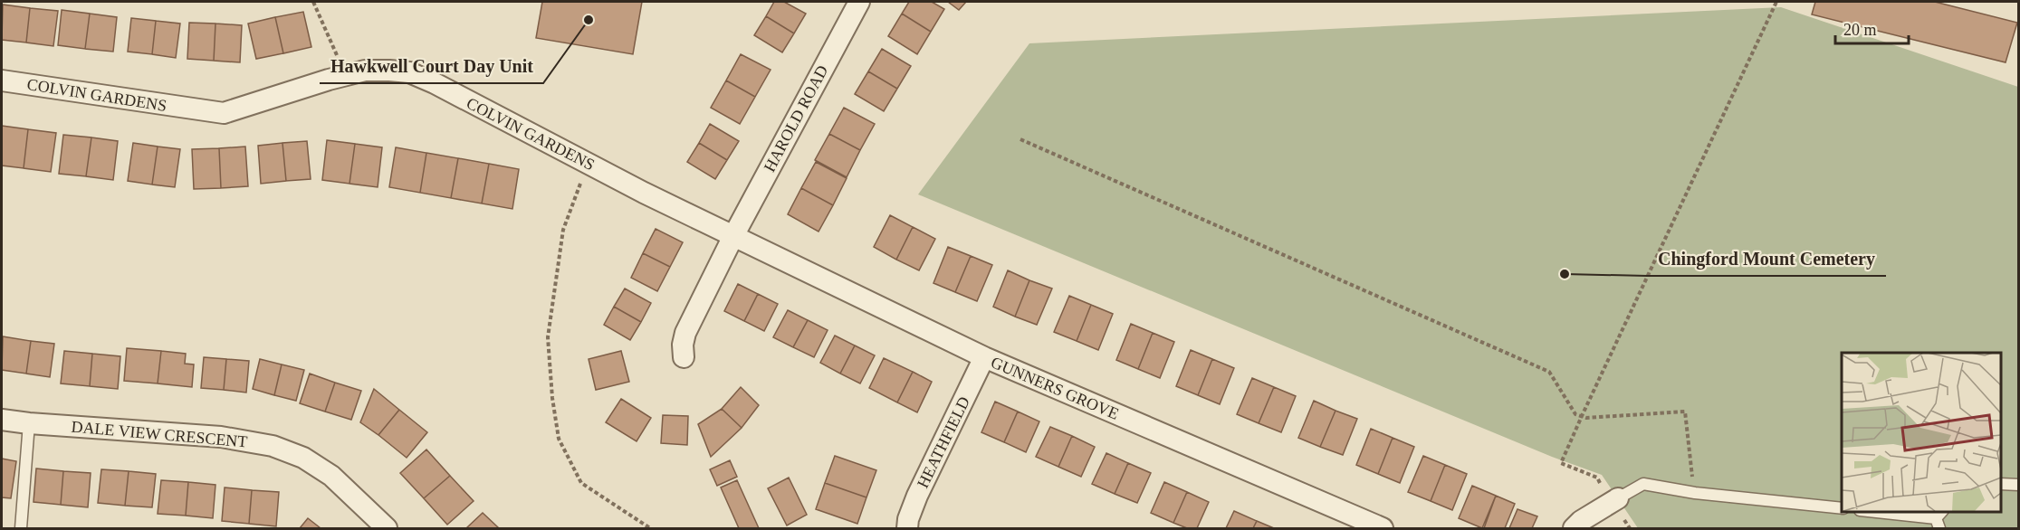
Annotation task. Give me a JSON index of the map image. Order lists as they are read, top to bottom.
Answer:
{
  "streets": {
    "street": [
      "COLVIN GARDENS",
      "HAROLD ROAD",
      "GUNNERS GROVE",
      "DALE VIEW CRESCENT",
      "HEATHFIELD"
    ]
  },
  "crossings": [
    ["COLVIN GARDENS", "HAROLD ROAD"],
    ["COLVIN GARDENS", "GUNNERS GROVE"],
    ["HAROLD ROAD", "GUNNERS GROVE"],
    ["GUNNERS GROVE", "HEATHFIELD"]
  ],
  "places": ["Hawkwell Court Day Unit", "Chingford Mount Cemetery"],
  "scale_bar": "20 m"
}
